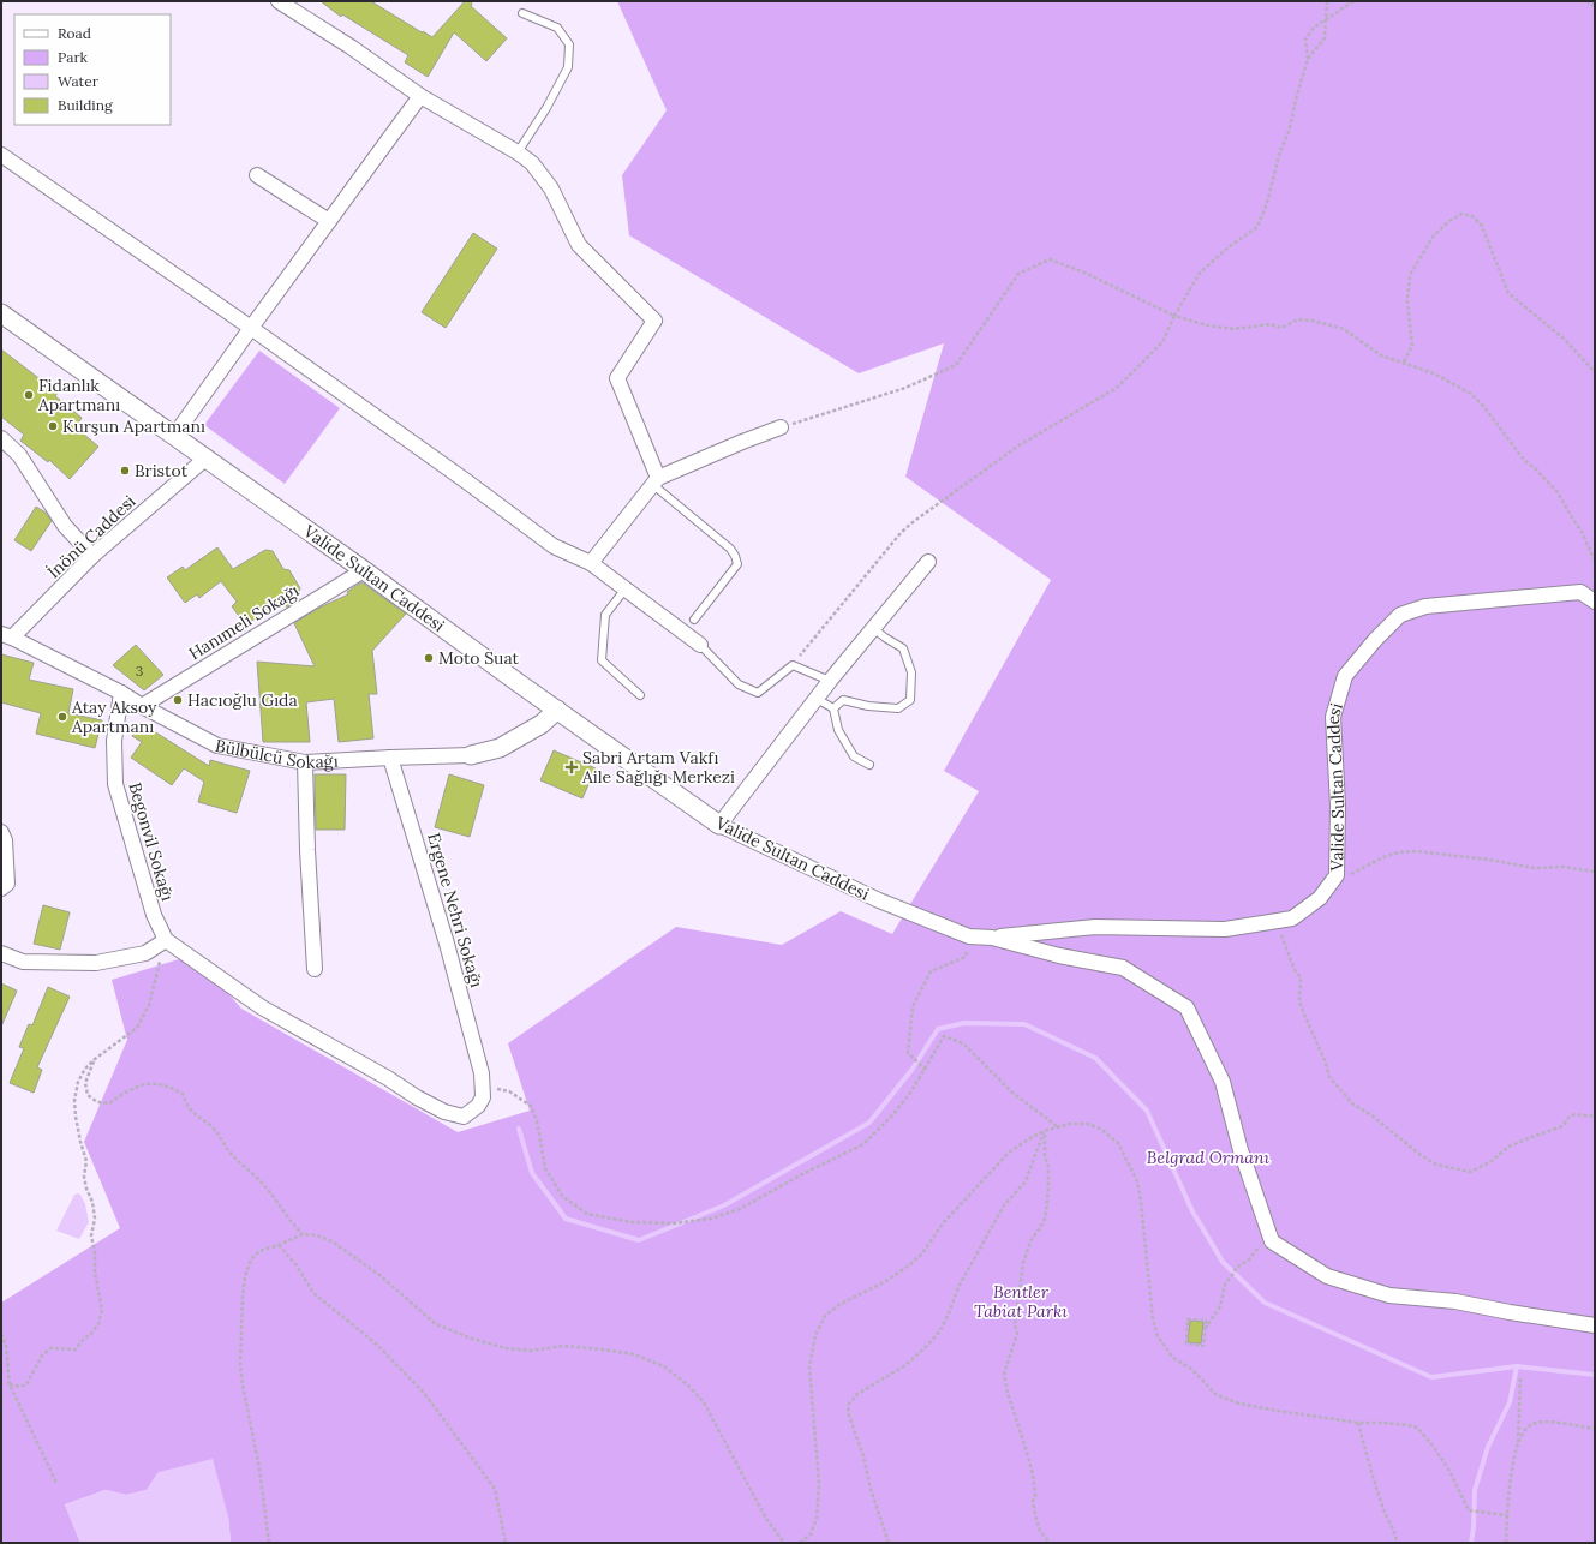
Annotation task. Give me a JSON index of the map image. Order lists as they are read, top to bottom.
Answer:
{
  "streets": {
    "street": [
      "İnönü Caddesi",
      "Valide Sultan Caddesi",
      "Hanımeli Sokağı",
      "Bülbülcü Sokağı",
      "Begonvil Sokağı",
      "Ergene Nehri Sokağı"
    ]
  },
  "crossings": [
    ["İnönü Caddesi", "Valide Sultan Caddesi"],
    ["İnönü Caddesi", "Bülbülcü Sokağı"],
    ["Valide Sultan Caddesi", "Hanımeli Sokağı"],
    ["Valide Sultan Caddesi", "Bülbülcü Sokağı"],
    ["Hanımeli Sokağı", "Bülbülcü Sokağı"],
    ["Bülbülcü Sokağı", "Begonvil Sokağı"],
    ["Bülbülcü Sokağı", "Ergene Nehri Sokağı"]
  ],
  "parks": ["Belgrad Ormanı", "Bentler Tabiat Parkı"],
  "places": {
    "other": [
      "Fidanlık Apartmanı",
      "Kurşun Apartmanı",
      "Bristot",
      "Moto Suat",
      "Hacıoğlu Gıda",
      "Atay Aksoy Apartmanı"
    ],
    "health": ["Sabri Artam Vakfı Aile Sağlığı Merkezi"]
  },
  "house_numbers": ["3"],
  "legend": [
    "Road",
    "Park",
    "Water",
    "Building"
  ]
}
